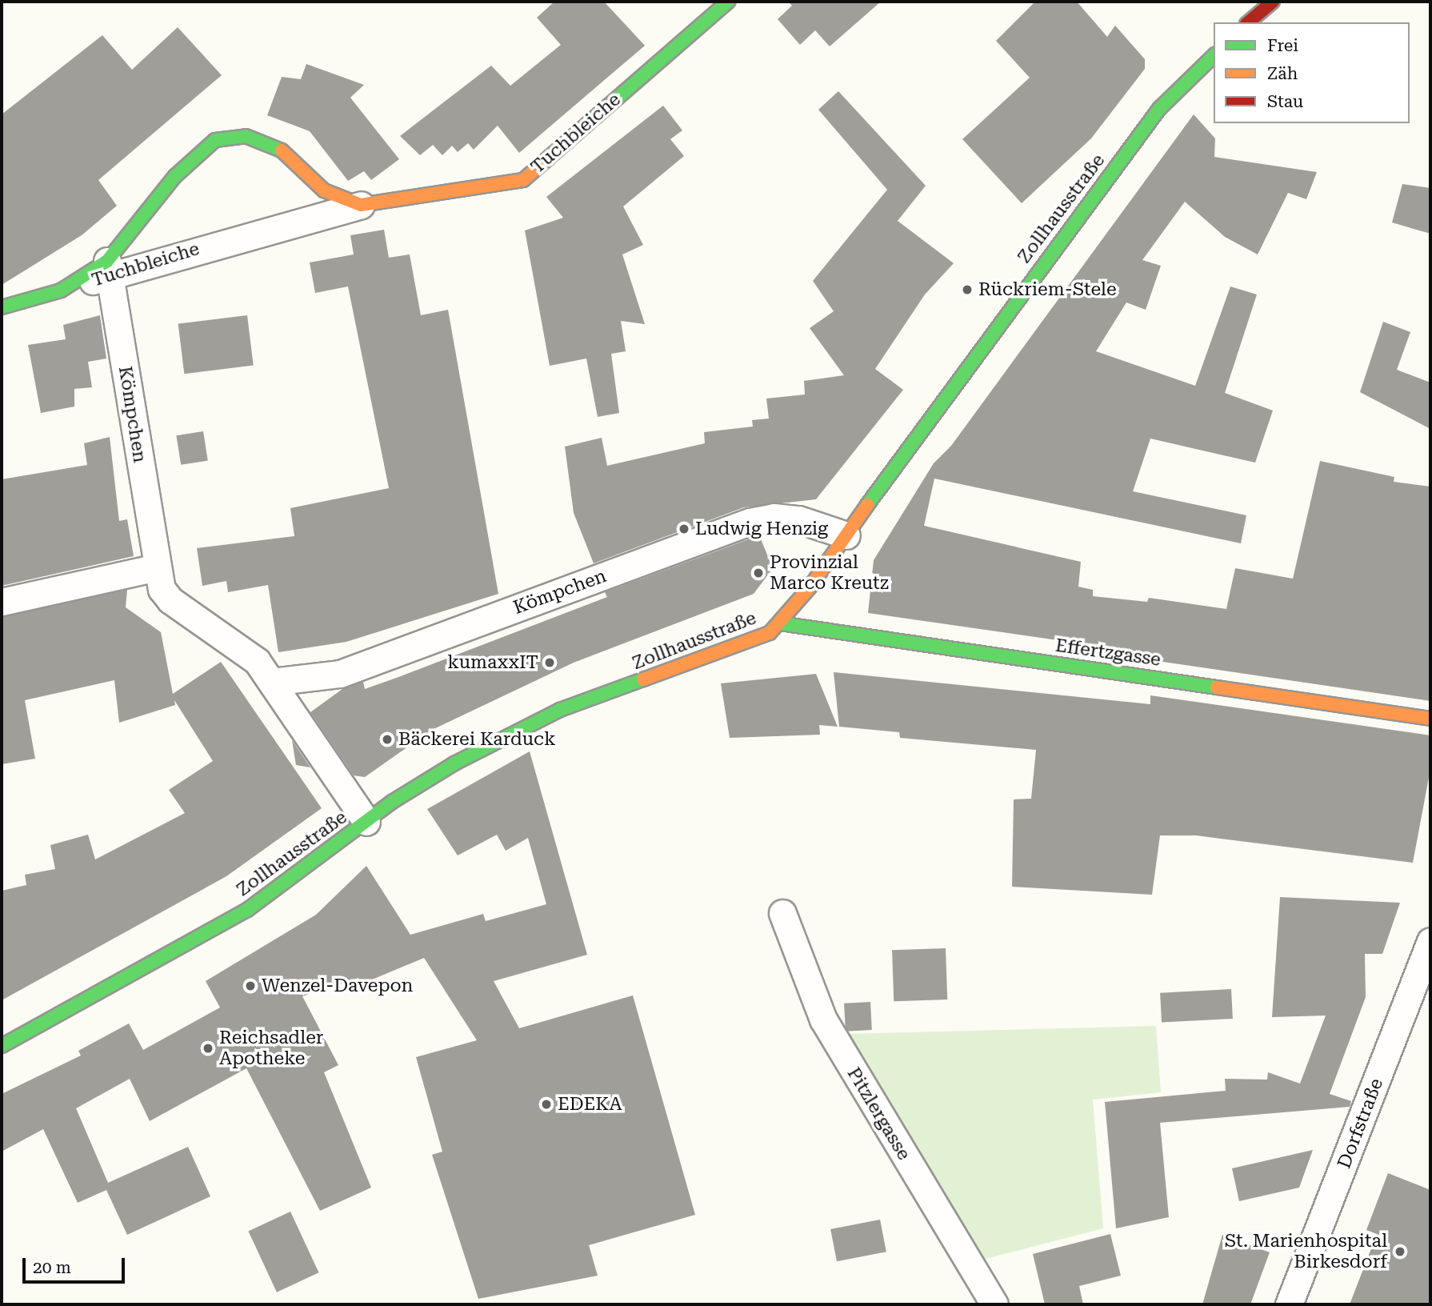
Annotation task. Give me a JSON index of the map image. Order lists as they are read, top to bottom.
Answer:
{
  "streets": {
    "street": [
      "Tuchbleiche",
      "Zollhausstraße",
      "Kömpchen",
      "Effertzgasse",
      "Pitzlergasse",
      "Dorfstraße"
    ]
  },
  "crossings": [
    ["Tuchbleiche", "Kömpchen"],
    ["Zollhausstraße", "Kömpchen"],
    ["Zollhausstraße", "Effertzgasse"]
  ],
  "places": [
    "Rückriem-Stele",
    "Ludwig Henzig",
    "Provinzial Marco Kreutz",
    "kumaxxIT",
    "Bäckerei Karduck",
    "Wenzel-Davepon",
    "Reichsadler Apotheke",
    "EDEKA",
    "St. Marienhospital Birkesdorf"
  ],
  "legend": ["Frei", "Zäh", "Stau"],
  "scale_bar": "20 m"
}
